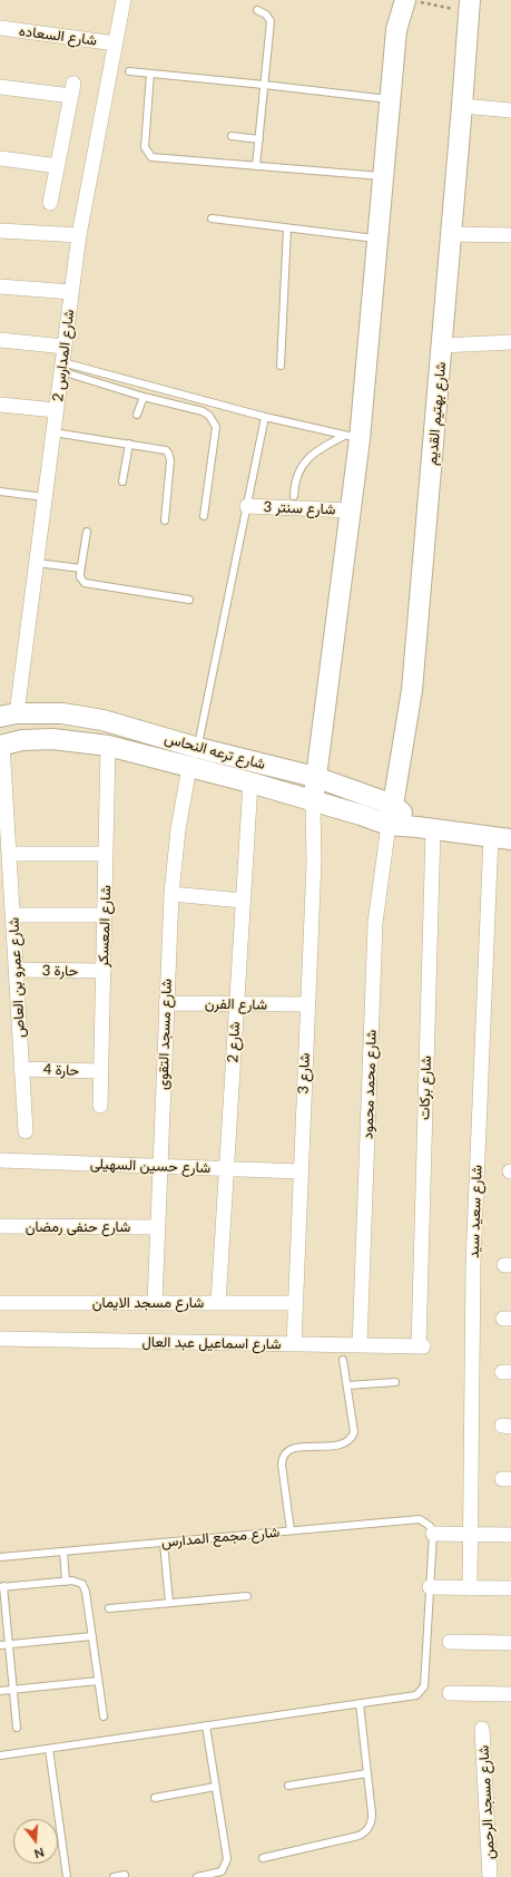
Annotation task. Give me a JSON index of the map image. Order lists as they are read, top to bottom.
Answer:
{
  "streets": {
    "main road": ["شارع بهتيم القديم", "شارع ترعه النحاس"],
    "street": [
      "شارع السعاده",
      "شارع المدارس 2",
      "شارع سنتر 3",
      "شارع المعسكر",
      "حارة 3",
      "شارع عمرو بن العاص",
      "شارع الفرن",
      "شارع مسجد التقوى",
      "شارع 2",
      "حارة 4",
      "شارع 3",
      "شارع محمد محمود",
      "شارع بركات",
      "شارع حسين السهيلى",
      "شارع سعيد سيد",
      "شارع حنفى رمضان",
      "شارع مسجد الايمان",
      "شارع اسماعيل عبد العال",
      "شارع مسجد الرحمن"
    ],
    "lane": ["شارع مجمع المدارس"]
  },
  "crossings": [
    ["شارع السعاده", "شارع المدارس 2"],
    ["شارع المدارس 2", "شارع ترعه النحاس"],
    ["شارع بهتيم القديم", "شارع ترعه النحاس"],
    ["شارع بهتيم القديم", "شارع محمد محمود"],
    ["شارع ترعه النحاس", "شارع المعسكر"],
    ["شارع ترعه النحاس", "شارع عمرو بن العاص"],
    ["شارع ترعه النحاس", "شارع مسجد التقوى"],
    ["شارع ترعه النحاس", "شارع 2"],
    ["شارع ترعه النحاس", "شارع 3"],
    ["شارع ترعه النحاس", "شارع محمد محمود"],
    ["شارع ترعه النحاس", "شارع بركات"],
    ["شارع ترعه النحاس", "شارع سعيد سيد"],
    ["شارع المعسكر", "حارة 3"],
    ["شارع المعسكر", "حارة 4"],
    ["حارة 3", "شارع عمرو بن العاص"],
    ["شارع عمرو بن العاص", "حارة 4"],
    ["شارع الفرن", "شارع مسجد التقوى"],
    ["شارع الفرن", "شارع 2"],
    ["شارع الفرن", "شارع 3"],
    ["شارع مسجد التقوى", "شارع حسين السهيلى"],
    ["شارع مسجد التقوى", "شارع حنفى رمضان"],
    ["شارع مسجد التقوى", "شارع مسجد الايمان"],
    ["شارع 2", "شارع حسين السهيلى"],
    ["شارع 2", "شارع مسجد الايمان"],
    ["شارع 3", "شارع حسين السهيلى"],
    ["شارع 3", "شارع مسجد الايمان"],
    ["شارع 3", "شارع اسماعيل عبد العال"],
    ["شارع محمد محمود", "شارع اسماعيل عبد العال"],
    ["شارع بركات", "شارع اسماعيل عبد العال"]
  ],
  "north": "bottom"
}
